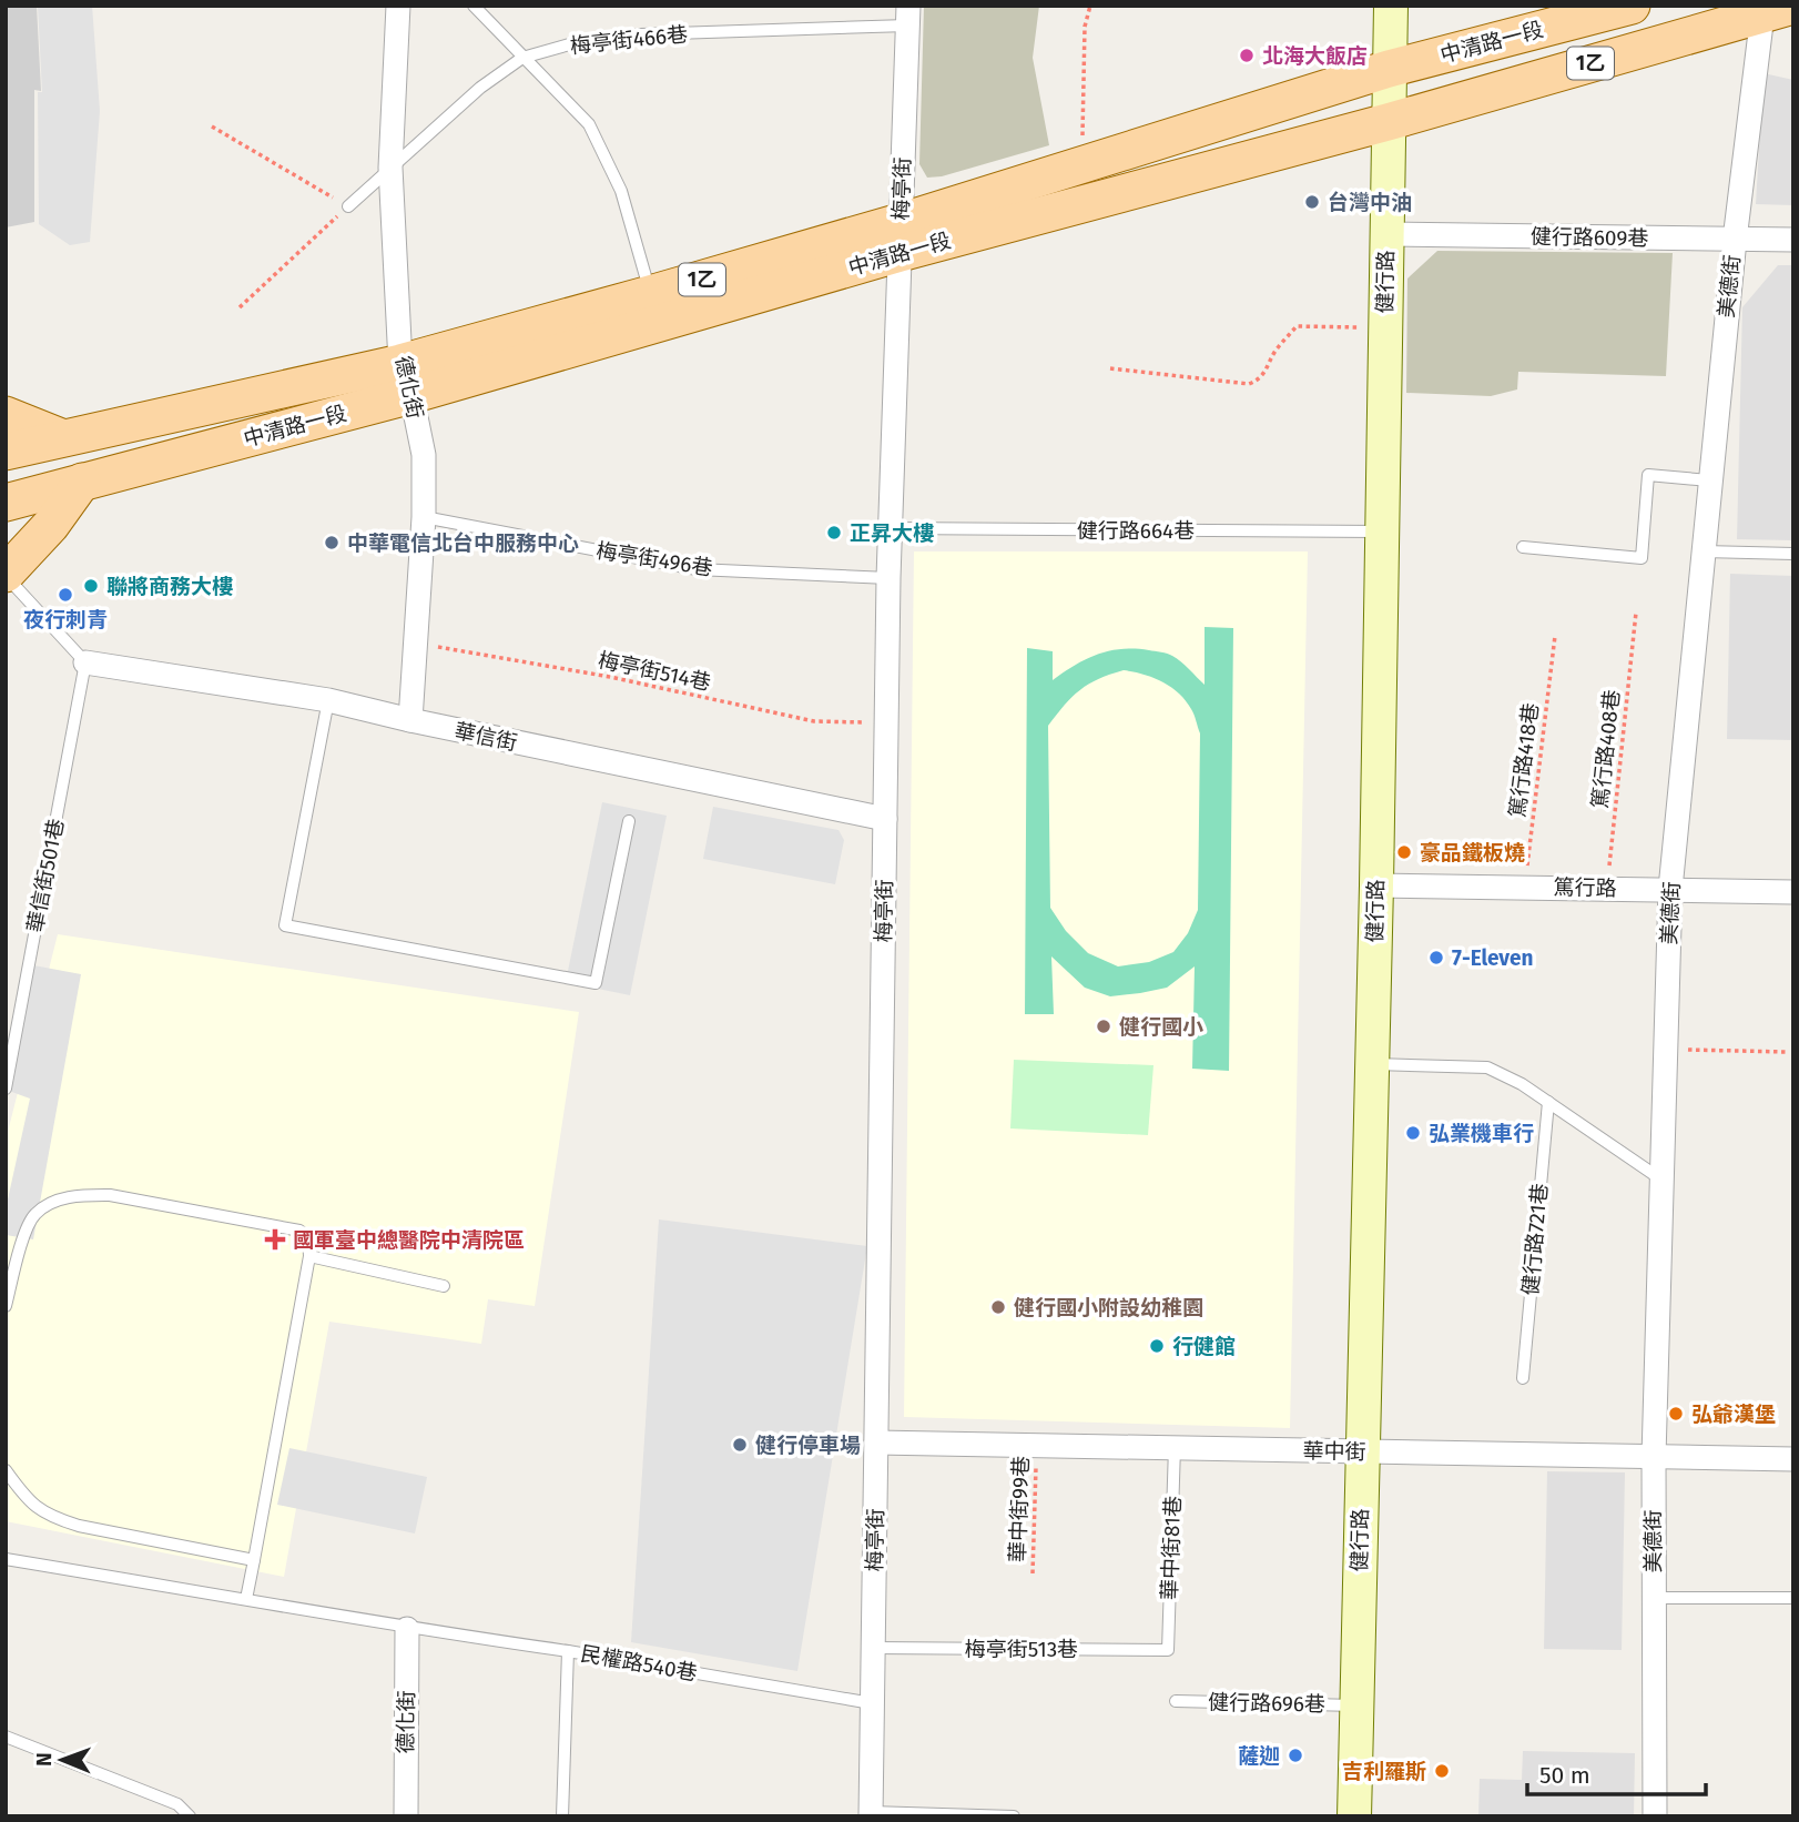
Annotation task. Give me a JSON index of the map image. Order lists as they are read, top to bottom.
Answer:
{
  "streets": {
    "main road": ["中清路一段", "1乙"],
    "street": [
      "梅亭街",
      "健行路609巷",
      "健行路",
      "美德街",
      "德化街",
      "華信街",
      "篤行路",
      "華中街"
    ],
    "lane": [
      "梅亭街466巷",
      "健行路664巷",
      "梅亭街496巷",
      "華信街501巷",
      "健行路721巷",
      "華中街81巷",
      "梅亭街513巷",
      "民權路540巷",
      "健行路696巷"
    ],
    "path": [
      "梅亭街514巷",
      "篤行路408巷",
      "篤行路418巷",
      "華中街99巷"
    ]
  },
  "crossings": [
    ["梅亭街466巷", "梅亭街"],
    ["梅亭街466巷", "德化街"],
    ["中清路一段", "梅亭街"],
    ["中清路一段", "健行路"],
    ["中清路一段", "美德街"],
    ["中清路一段", "德化街"],
    ["梅亭街", "健行路664巷"],
    ["梅亭街", "梅亭街496巷"],
    ["梅亭街", "梅亭街514巷"],
    ["梅亭街", "華信街"],
    ["梅亭街", "華中街"],
    ["梅亭街", "梅亭街513巷"],
    ["梅亭街", "民權路540巷"],
    ["健行路609巷", "健行路"],
    ["健行路609巷", "美德街"],
    ["健行路", "健行路664巷"],
    ["健行路", "篤行路"],
    ["健行路", "華中街"],
    ["健行路", "健行路696巷"],
    ["美德街", "篤行路"],
    ["美德街", "華中街"],
    ["德化街", "梅亭街496巷"],
    ["德化街", "梅亭街514巷"],
    ["德化街", "華信街"],
    ["華信街", "華信街501巷"],
    ["篤行路408巷", "篤行路"],
    ["篤行路418巷", "篤行路"],
    ["華中街", "華中街99巷"],
    ["華中街", "華中街81巷"],
    ["華中街81巷", "梅亭街513巷"]
  ],
  "places": {
    "other": [
      "北海大飯店",
      "台灣中油",
      "正昇大樓",
      "中華電信北台中服務中心",
      "聯將商務大樓",
      "夜行刺青",
      "豪品鐵板燒",
      "7-Eleven",
      "健行國小",
      "弘業機車行",
      "健行國小附設幼稚園",
      "行健館",
      "弘爺漢堡",
      "健行停車場",
      "薩迦",
      "吉利羅斯"
    ],
    "health": ["國軍臺中總醫院中清院區"]
  },
  "scale_bar": "50 m",
  "north": "left"
}
